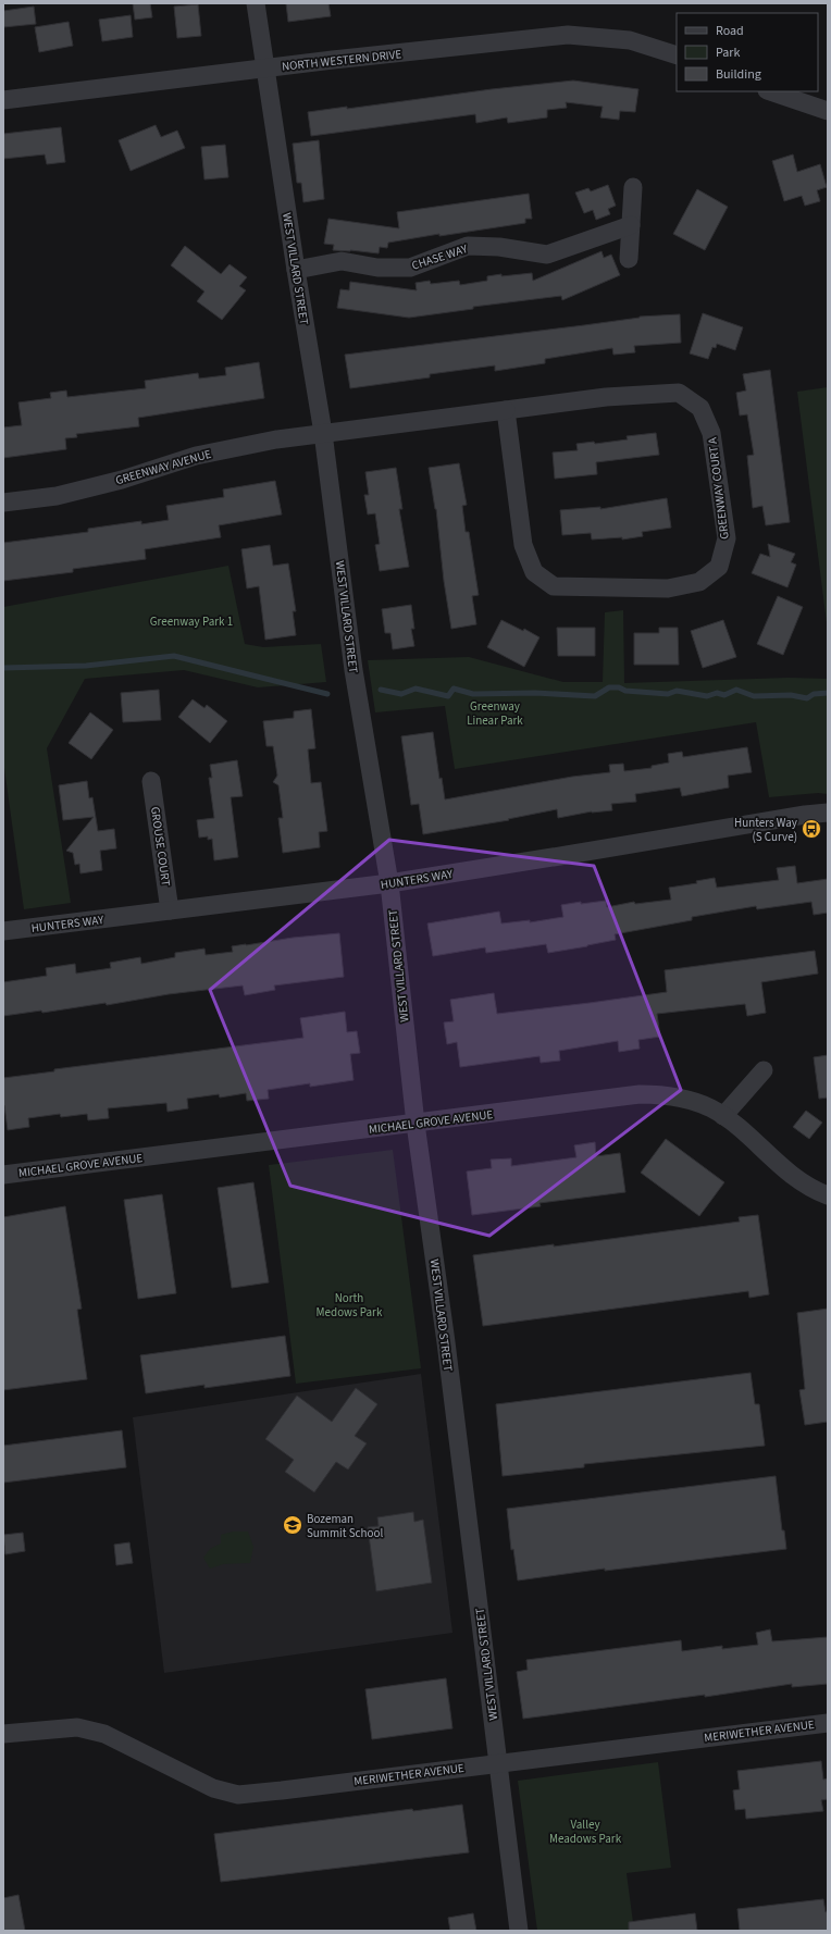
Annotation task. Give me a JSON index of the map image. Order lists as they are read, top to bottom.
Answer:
{
  "streets": {
    "street": [
      "NORTH WESTERN DRIVE",
      "CHASE WAY",
      "WEST VILLARD STREET",
      "GREENWAY AVENUE",
      "GREENWAY COURT A",
      "GROUSE COURT",
      "HUNTERS WAY",
      "MICHAEL GROVE AVENUE",
      "MERIWETHER AVENUE"
    ]
  },
  "crossings": [
    ["NORTH WESTERN DRIVE", "WEST VILLARD STREET"],
    ["CHASE WAY", "WEST VILLARD STREET"],
    ["WEST VILLARD STREET", "GREENWAY AVENUE"],
    ["WEST VILLARD STREET", "GREENWAY COURT A"],
    ["WEST VILLARD STREET", "HUNTERS WAY"],
    ["WEST VILLARD STREET", "MICHAEL GROVE AVENUE"],
    ["WEST VILLARD STREET", "MERIWETHER AVENUE"],
    ["GREENWAY AVENUE", "GREENWAY COURT A"],
    ["GROUSE COURT", "HUNTERS WAY"]
  ],
  "parks": [
    "Greenway Park 1",
    "Greenway Linear Park",
    "North Medows Park",
    "Valley Meadows Park"
  ],
  "places": {
    "bus stop": ["Hunters Way (S Curve)"],
    "school or university": ["Bozeman Summit School"]
  },
  "legend": ["Road", "Park", "Building"]
}
